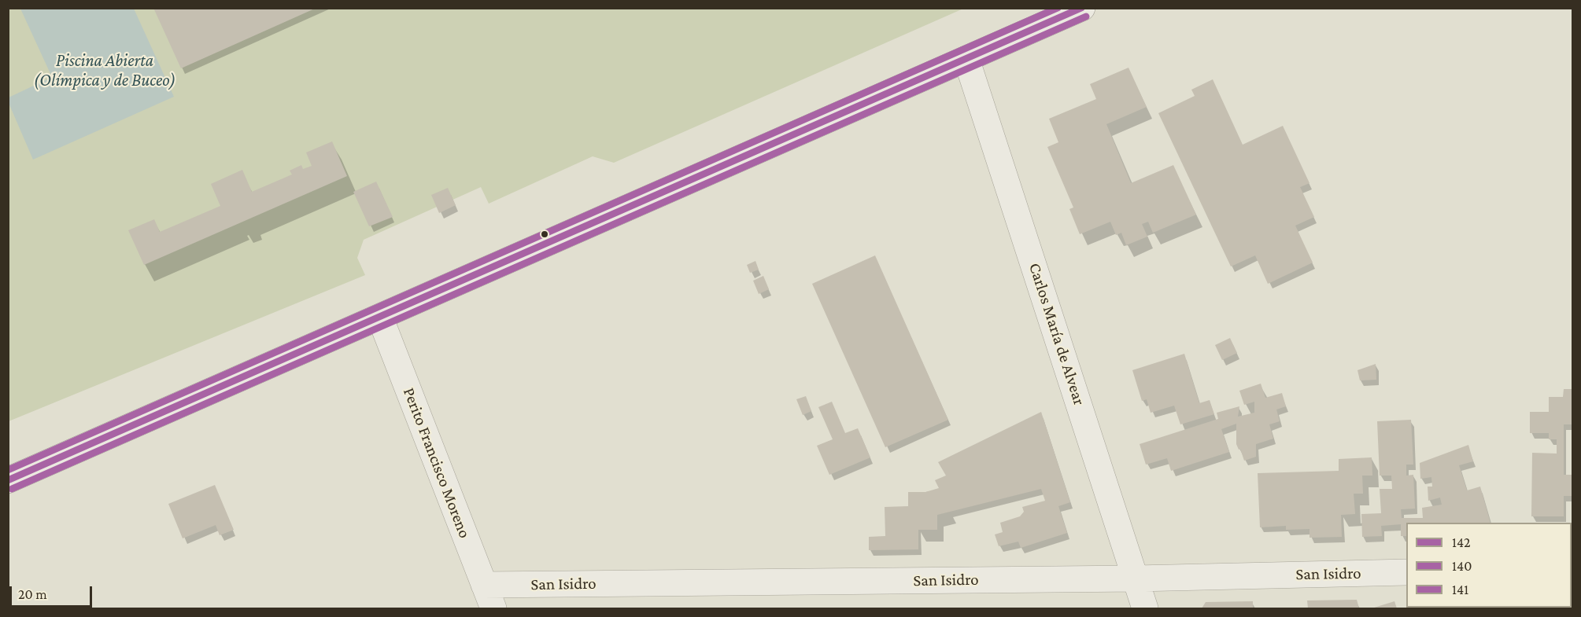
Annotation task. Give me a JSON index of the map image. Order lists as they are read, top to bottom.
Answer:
{
  "streets": {
    "street": ["Carlos María de Alvear", "Perito Francisco Moreno", "San Isidro"]
  },
  "crossings": [
    ["Carlos María de Alvear", "San Isidro"],
    ["Perito Francisco Moreno", "San Isidro"]
  ],
  "water": ["Piscina Abierta (Olímpica y de Buceo)"],
  "lines": ["transit line 142", "transit line 141", "transit line 140"],
  "legend": ["142", "140", "141"],
  "scale_bar": "20 m"
}
